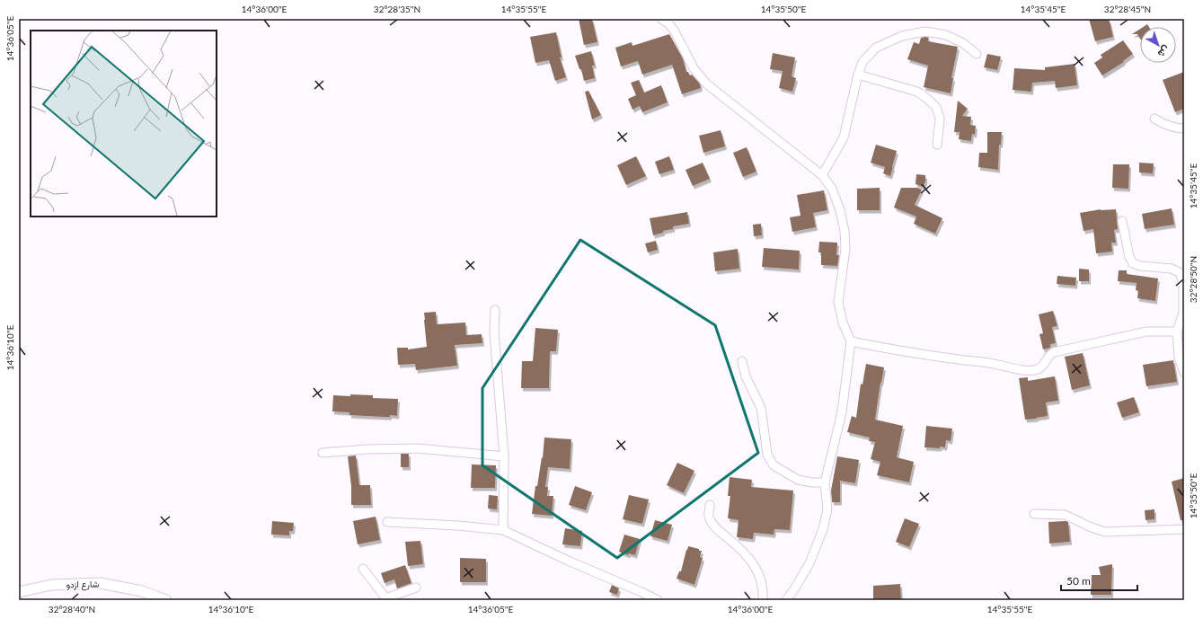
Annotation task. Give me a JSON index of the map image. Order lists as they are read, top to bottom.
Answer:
{
  "streets": {
    "street": ["شارع ازدو"]
  },
  "scale_bar": "50 m",
  "north": "bottom right",
  "coordinates": [
    "14°36'00\"E",
    "32°28'35\"N",
    "14°35'55\"E",
    "14°35'50\"E",
    "14°35'45\"E",
    "32°28'45\"N",
    "14°36'05\"E",
    "32°28'50\"N",
    "14°36'10\"E",
    "32°28'40\"N"
  ]
}
